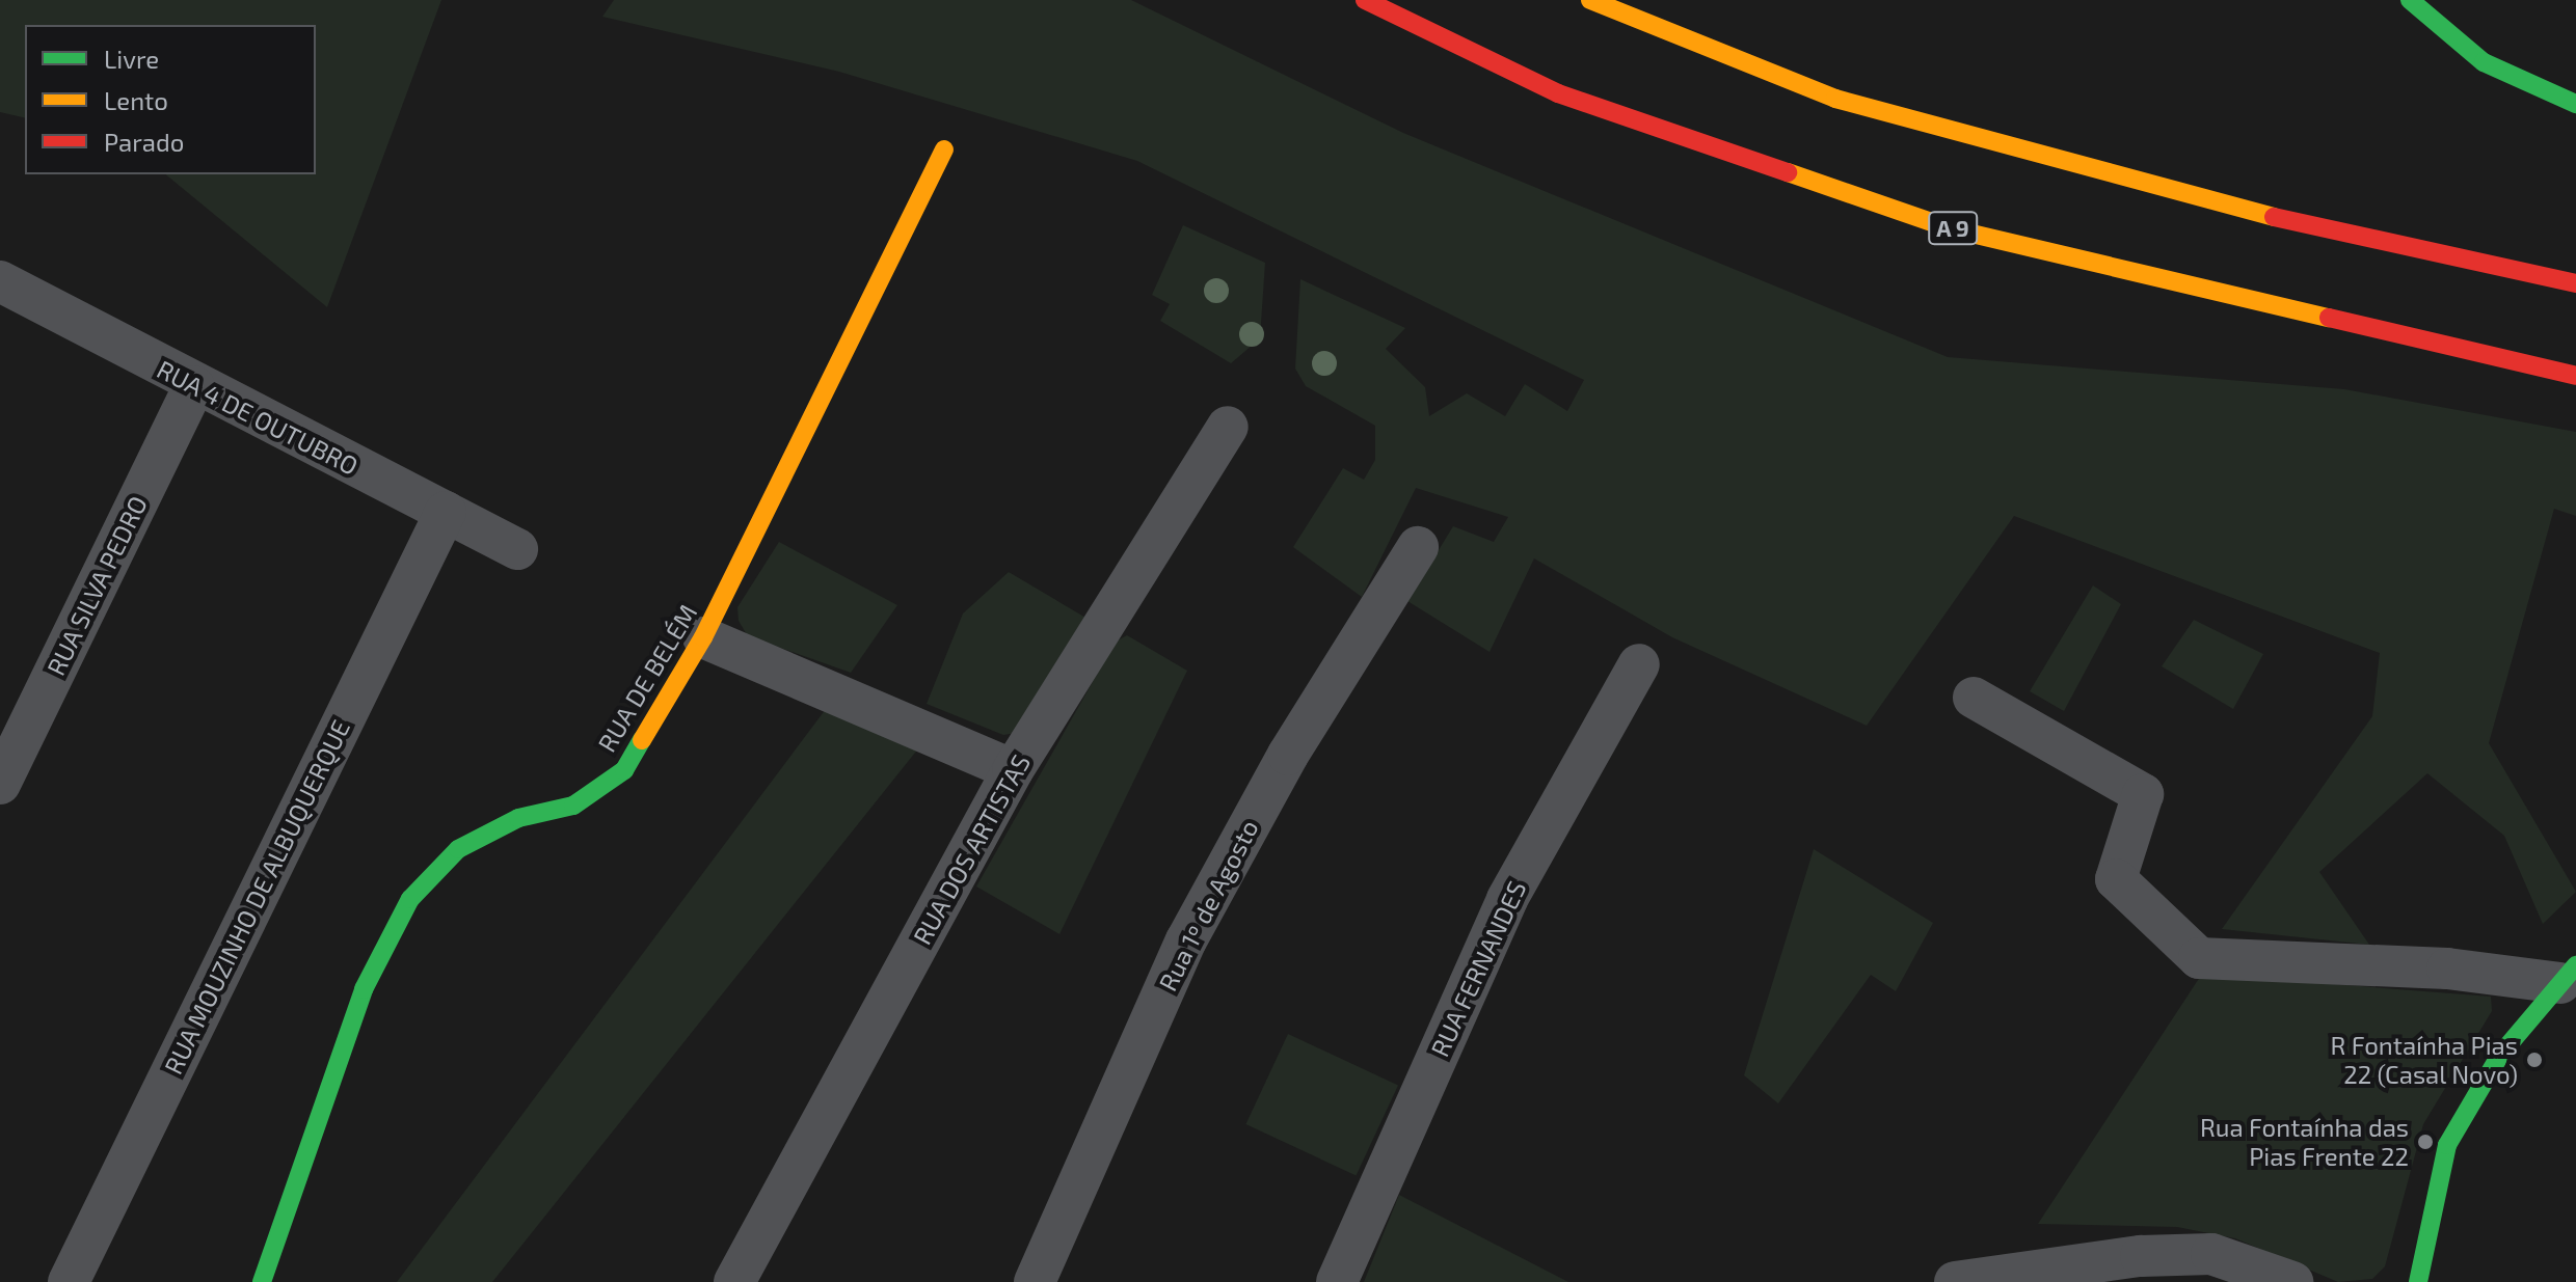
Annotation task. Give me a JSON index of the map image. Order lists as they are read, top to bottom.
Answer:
{
  "streets": {
    "main road": ["A 9", "RUA DE BELÉM"],
    "street": [
      "RUA 4 DE OUTUBRO",
      "RUA SILVA PEDRO",
      "RUA DOS ARTISTAS",
      "RUA MOUZINHO DE ALBUQUERQUE",
      "Rua 1º de Agosto",
      "RUA FERNANDES"
    ]
  },
  "crossings": [
    ["RUA 4 DE OUTUBRO", "RUA SILVA PEDRO"],
    ["RUA 4 DE OUTUBRO", "RUA MOUZINHO DE ALBUQUERQUE"]
  ],
  "places": ["R Fontaínha Pias 22 (Casal Novo)", "Rua Fontaínha das Pias Frente 22"],
  "legend": ["Livre", "Lento", "Parado"]
}
